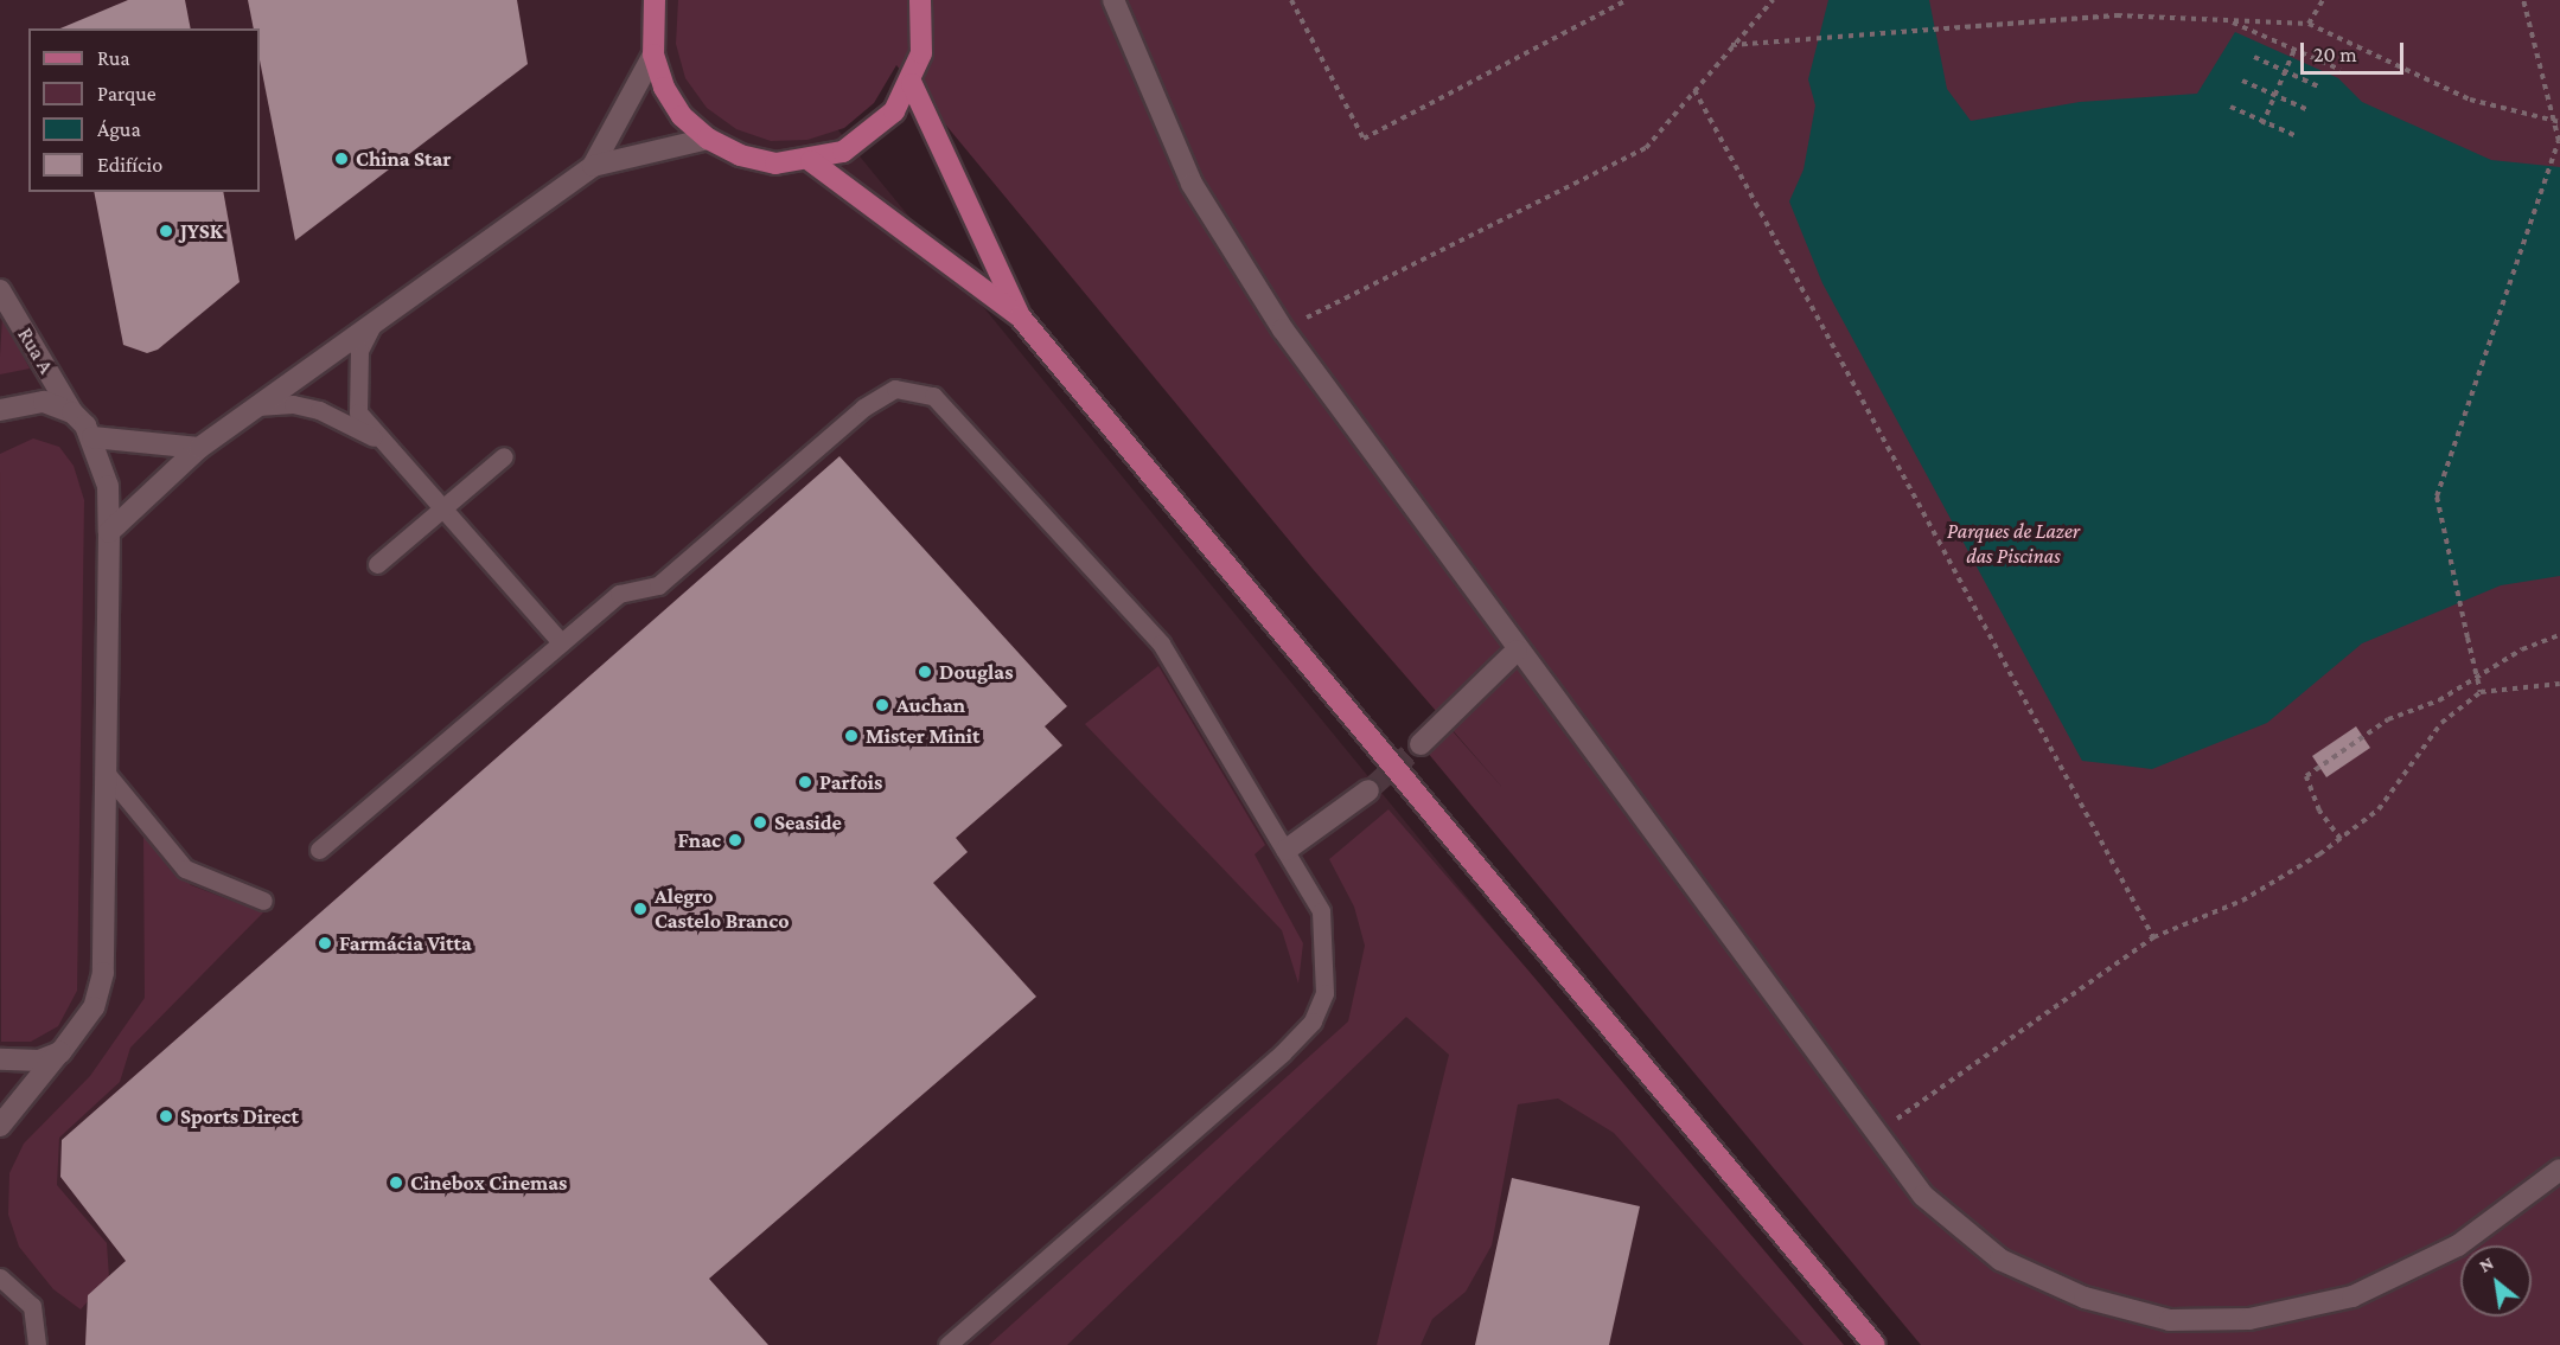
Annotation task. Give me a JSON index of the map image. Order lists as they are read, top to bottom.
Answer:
{
  "streets": {
    "street": ["Rua A"]
  },
  "parks": ["Parques de Lazer das Piscinas"],
  "places": [
    "China Star",
    "JYSK",
    "Douglas",
    "Auchan",
    "Mister Minit",
    "Parfois",
    "Seaside",
    "Fnac",
    "Alegro Castelo Branco",
    "Farmácia Vitta",
    "Sports Direct",
    "Cinebox Cinemas"
  ],
  "legend": [
    "Rua",
    "Parque",
    "Água",
    "Edifício"
  ],
  "scale_bar": "20 m",
  "north": "top left"
}
